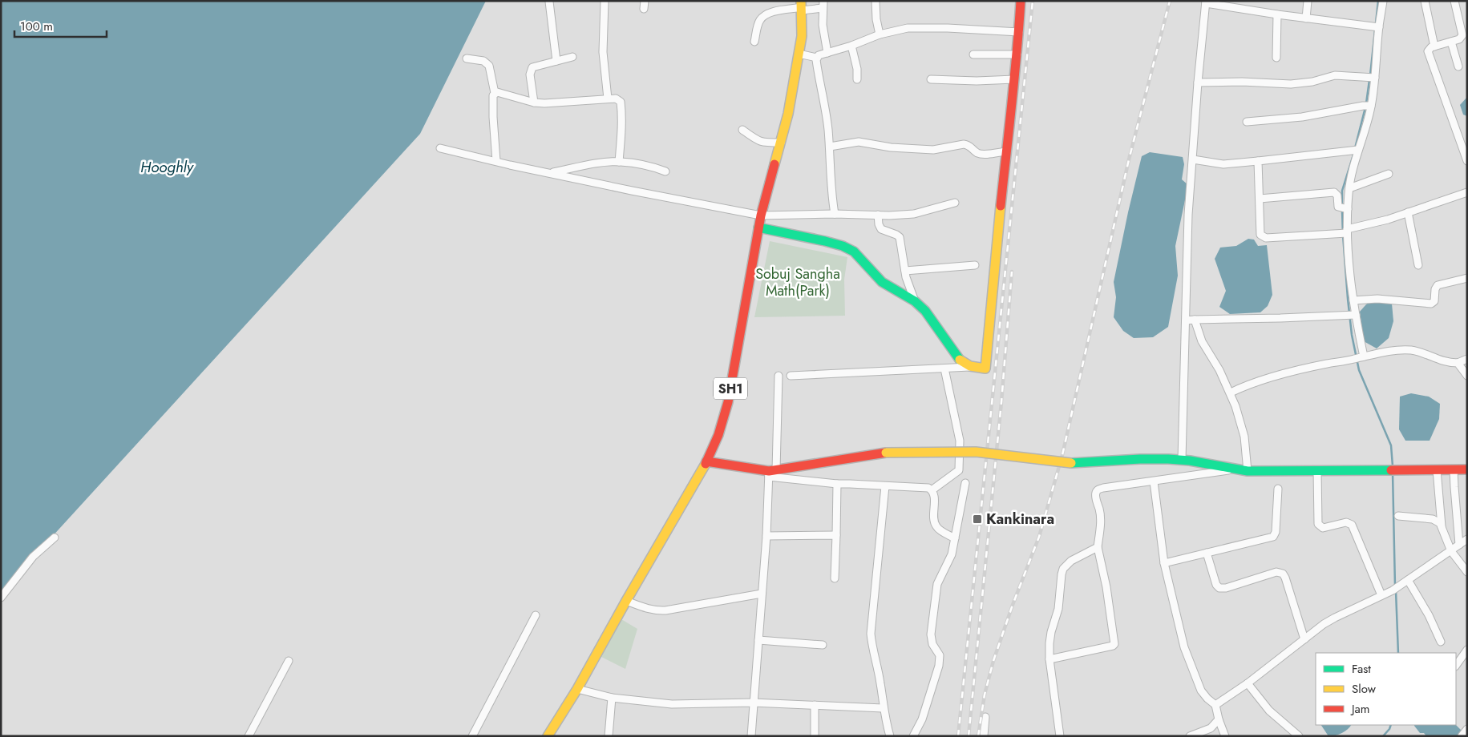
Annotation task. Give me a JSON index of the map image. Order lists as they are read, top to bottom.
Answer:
{
  "streets": {
    "main road": ["SH1"]
  },
  "water": ["Hooghly"],
  "parks": ["Sobuj Sangha Math(Park)"],
  "places": {
    "transit": ["Kankinara"]
  },
  "legend": ["Fast", "Slow", "Jam"],
  "scale_bar": "100 m"
}
